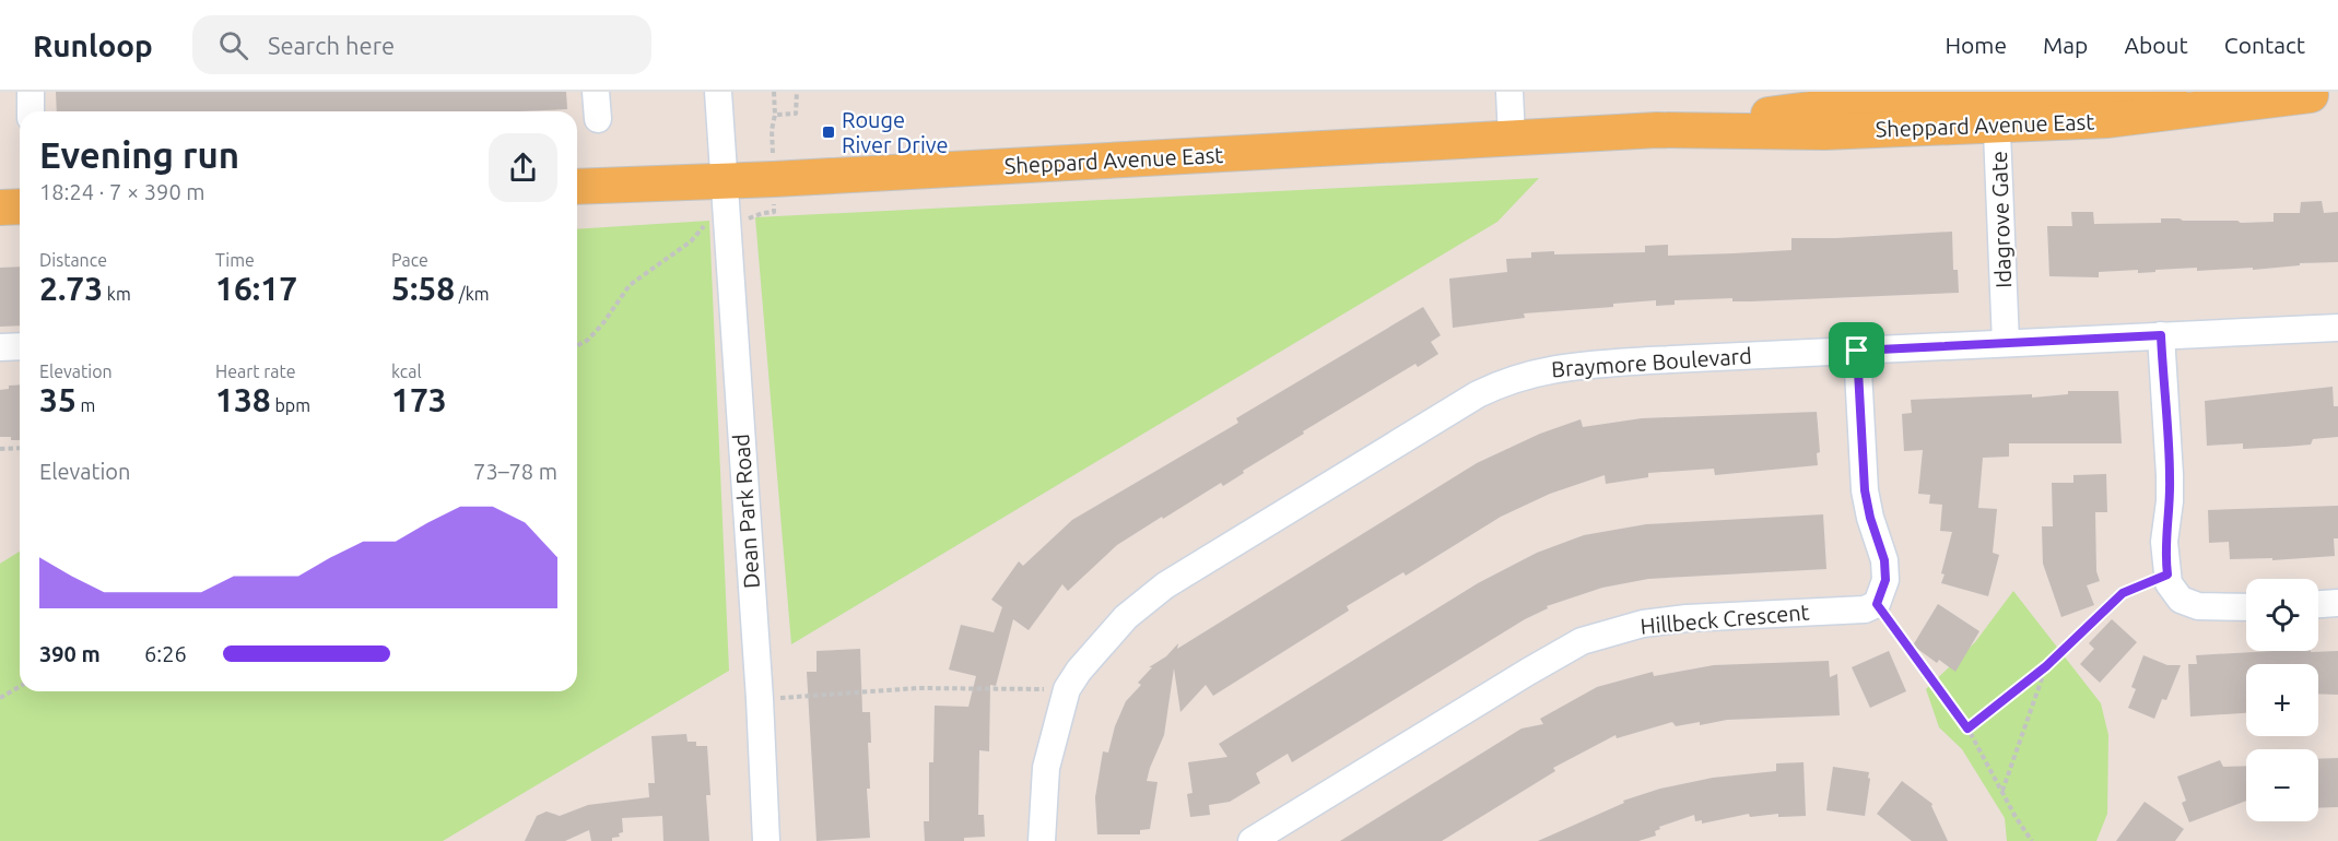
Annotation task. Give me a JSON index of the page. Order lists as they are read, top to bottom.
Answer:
{
  "streets": {
    "main road": ["Sheppard Avenue East"],
    "street": [
      "Idagrove Gate",
      "Braymore Boulevard",
      "Dean Park Road",
      "Hillbeck Crescent"
    ]
  },
  "crossings": [
    ["Sheppard Avenue East", "Idagrove Gate"],
    ["Sheppard Avenue East", "Dean Park Road"],
    ["Idagrove Gate", "Braymore Boulevard"]
  ],
  "places": {
    "transit": ["Rouge River Drive"]
  },
  "page": {
    "header": "Runloop",
    "search": "Search here",
    "nav": [
      "Home",
      "Map",
      "About",
      "Contact"
    ],
    "heading": ["Evening run", "18:24 · 7 × 390 m"],
    "stats": [
      ["Distance", "2.73 km"],
      ["Time", "16:17"],
      ["Pace", "5:58 /km"],
      ["Elevation", "35 m"],
      ["Heart rate", "138 bpm"],
      ["kcal", "173"]
    ],
    "chart": ["Elevation", "73–78 m"],
    "map_buttons": ["+", "−"],
    "list": [
      {
        "name": "390 m",
        "note": "6:26"
      }
    ]
  }
}
